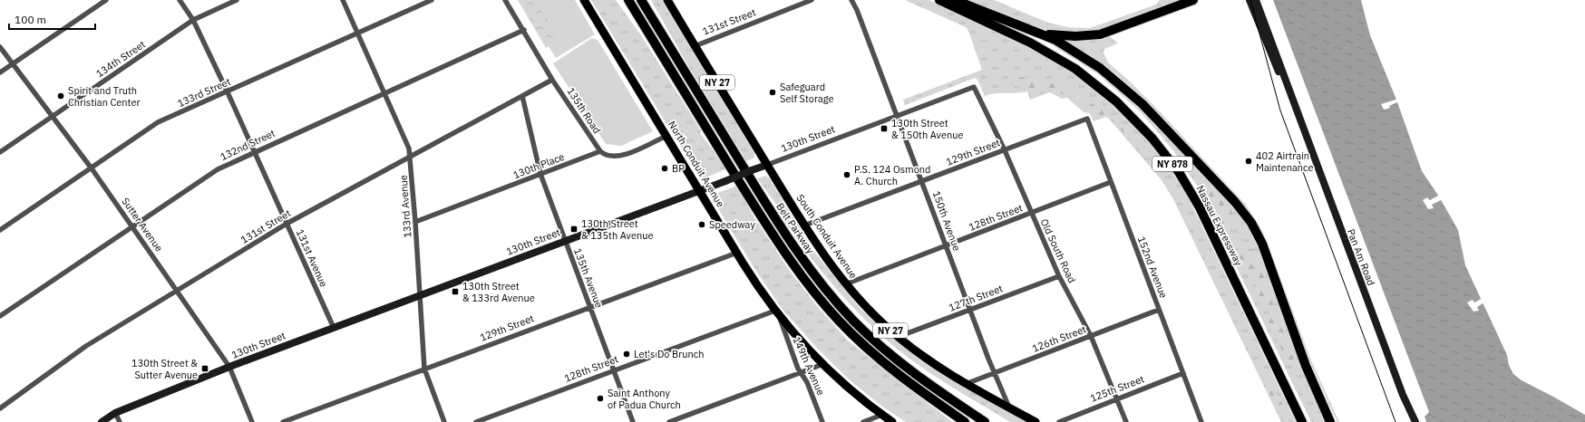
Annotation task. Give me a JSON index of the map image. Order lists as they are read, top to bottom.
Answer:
{
  "streets": {
    "highway": ["NY 878", "Nassau Expressway", "Belt Parkway"],
    "main road": ["NY 27", "North Conduit Avenue", "South Conduit Avenue"],
    "street": [
      "131st Street",
      "134th Street",
      "133rd Street",
      "135th Road",
      "130th Street",
      "132nd Street",
      "129th Street",
      "130th Place",
      "133rd Avenue",
      "128th Street",
      "150th Avenue",
      "Sutter Avenue",
      "Old South Road",
      "Pan Am Road",
      "131st Avenue",
      "152nd Avenue",
      "135th Avenue",
      "127th Street",
      "126th Street",
      "149th Avenue",
      "125th Street"
    ]
  },
  "crossings": [
    ["131st Street", "135th Road"],
    ["131st Street", "133rd Avenue"],
    ["131st Street", "Sutter Avenue"],
    ["131st Street", "South Conduit Avenue"],
    ["131st Street", "131st Avenue"],
    ["131st Street", "135th Avenue"],
    ["134th Street", "Sutter Avenue"],
    ["134th Street", "131st Avenue"],
    ["133rd Street", "133rd Avenue"],
    ["133rd Street", "Sutter Avenue"],
    ["133rd Street", "131st Avenue"],
    ["135th Road", "130th Place"],
    ["130th Street", "North Conduit Avenue"],
    ["130th Street", "133rd Avenue"],
    ["130th Street", "150th Avenue"],
    ["130th Street", "Sutter Avenue"],
    ["130th Street", "South Conduit Avenue"],
    ["130th Street", "Old South Road"],
    ["130th Street", "131st Avenue"],
    ["130th Street", "135th Avenue"],
    ["132nd Street", "133rd Avenue"],
    ["132nd Street", "Sutter Avenue"],
    ["132nd Street", "131st Avenue"],
    ["129th Street", "North Conduit Avenue"],
    ["129th Street", "133rd Avenue"],
    ["129th Street", "150th Avenue"],
    ["129th Street", "South Conduit Avenue"],
    ["129th Street", "Old South Road"],
    ["129th Street", "152nd Avenue"],
    ["129th Street", "135th Avenue"],
    ["North Conduit Avenue", "128th Street"],
    ["North Conduit Avenue", "149th Avenue"],
    ["130th Place", "133rd Avenue"],
    ["130th Place", "135th Avenue"],
    ["128th Street", "150th Avenue"],
    ["128th Street", "South Conduit Avenue"],
    ["128th Street", "Old South Road"],
    ["128th Street", "152nd Avenue"],
    ["128th Street", "135th Avenue"],
    ["128th Street", "149th Avenue"],
    ["150th Avenue", "South Conduit Avenue"],
    ["150th Avenue", "127th Street"],
    ["150th Avenue", "126th Street"],
    ["South Conduit Avenue", "127th Street"],
    ["South Conduit Avenue", "126th Street"],
    ["Old South Road", "127th Street"],
    ["Old South Road", "126th Street"],
    ["Old South Road", "125th Street"],
    ["152nd Avenue", "126th Street"],
    ["152nd Avenue", "125th Street"]
  ],
  "places": {
    "other": [
      "Safeguard Self Storage",
      "Spirit and Truth Christian Center",
      "402 Airtrain Maintenance",
      "BP",
      "P.S. 124 Osmond A. Church",
      "Speedway",
      "Let's Do Brunch",
      "Saint Anthony of Padua Church"
    ],
    "transit": [
      "130th Street & 150th Avenue",
      "130th Street & 135th Avenue",
      "130th Street & 133rd Avenue",
      "130th Street & Sutter Avenue"
    ]
  },
  "scale_bar": "100 m"
}
